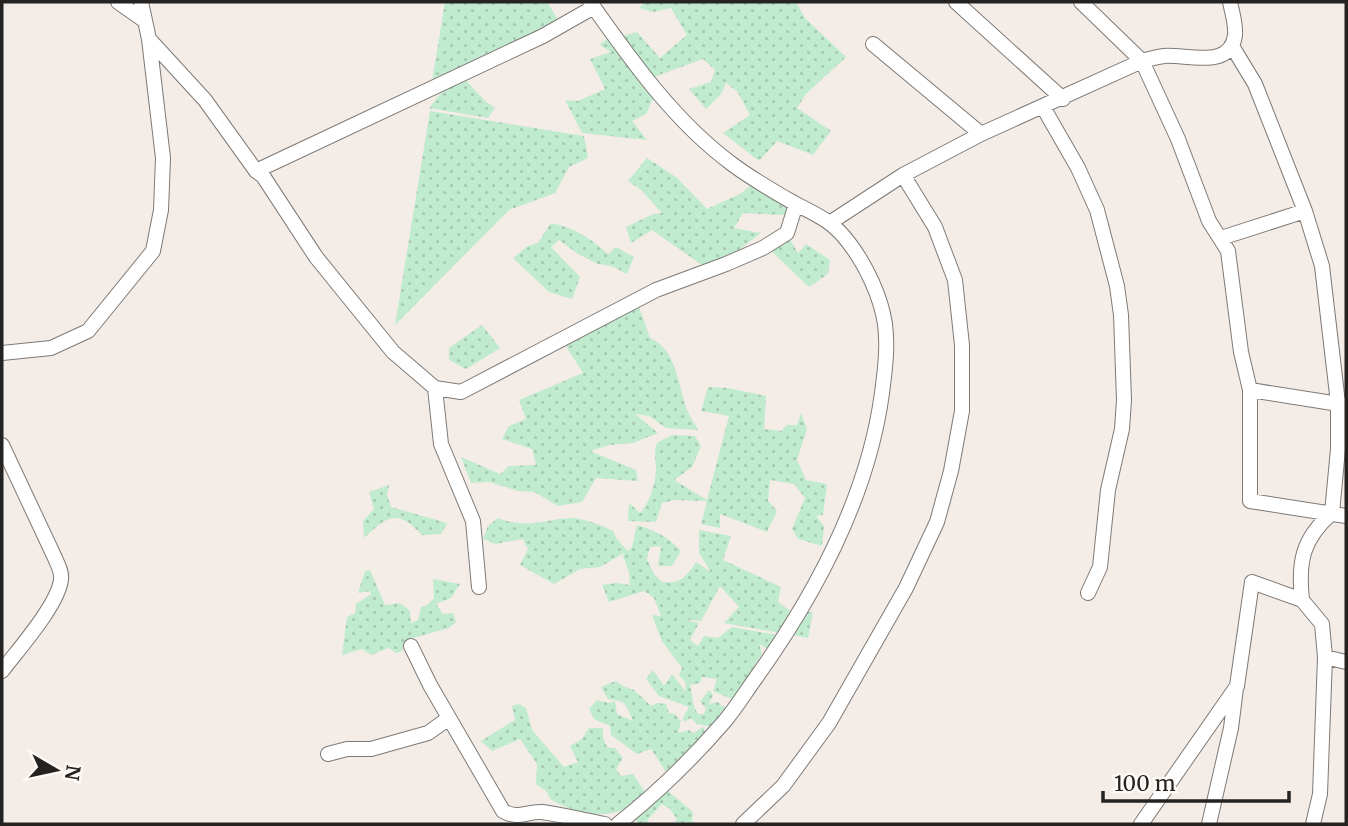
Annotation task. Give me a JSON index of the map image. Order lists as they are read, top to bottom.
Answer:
{
  "scale_bar": "100 m",
  "north": "right"
}
